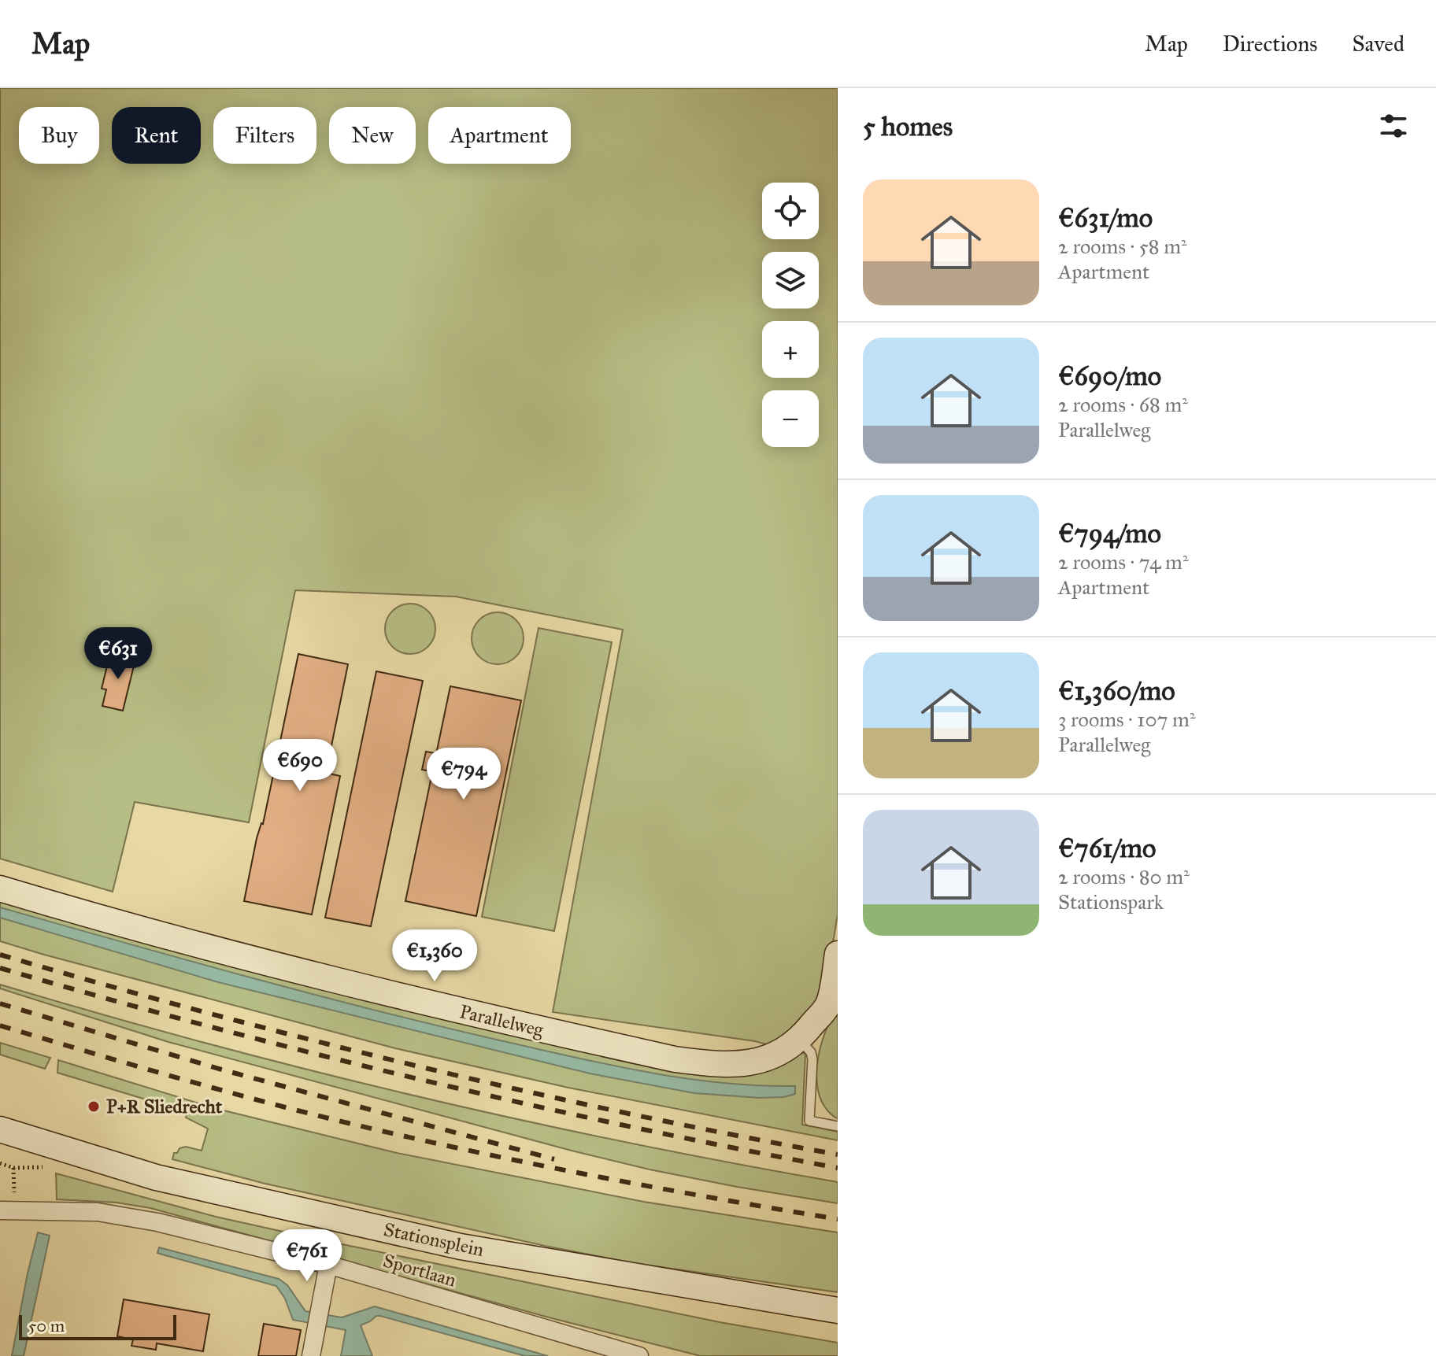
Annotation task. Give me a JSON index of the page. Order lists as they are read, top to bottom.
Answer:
{
  "streets": {
    "street": ["Parallelweg", "Stationsplein", "Sportlaan"]
  },
  "places": ["P+R Sliedrecht"],
  "scale_bar": "50 m",
  "page": {
    "header": "Map",
    "nav": ["Map", "Directions", "Saved"],
    "heading": "5 homes",
    "chip": [
      "Buy",
      "Rent",
      "Filters",
      "New",
      "Apartment"
    ],
    "list": [
      {
        "name": "€631/mo",
        "note": "2 rooms · 58 m² · Apartment"
      },
      {
        "name": "€690/mo",
        "note": "2 rooms · 68 m² · Parallelweg"
      },
      {
        "name": "€794/mo",
        "note": "2 rooms · 74 m² · Apartment"
      },
      {
        "name": "€1,360/mo",
        "note": "3 rooms · 107 m² · Parallelweg"
      },
      {
        "name": "€761/mo",
        "note": "2 rooms · 80 m² · Stationspark"
      }
    ],
    "map_buttons": ["+", "−"],
    "price": [
      "€631",
      "€690",
      "€794",
      "€1,360",
      "€761"
    ],
    "scale": "50 m"
  }
}
